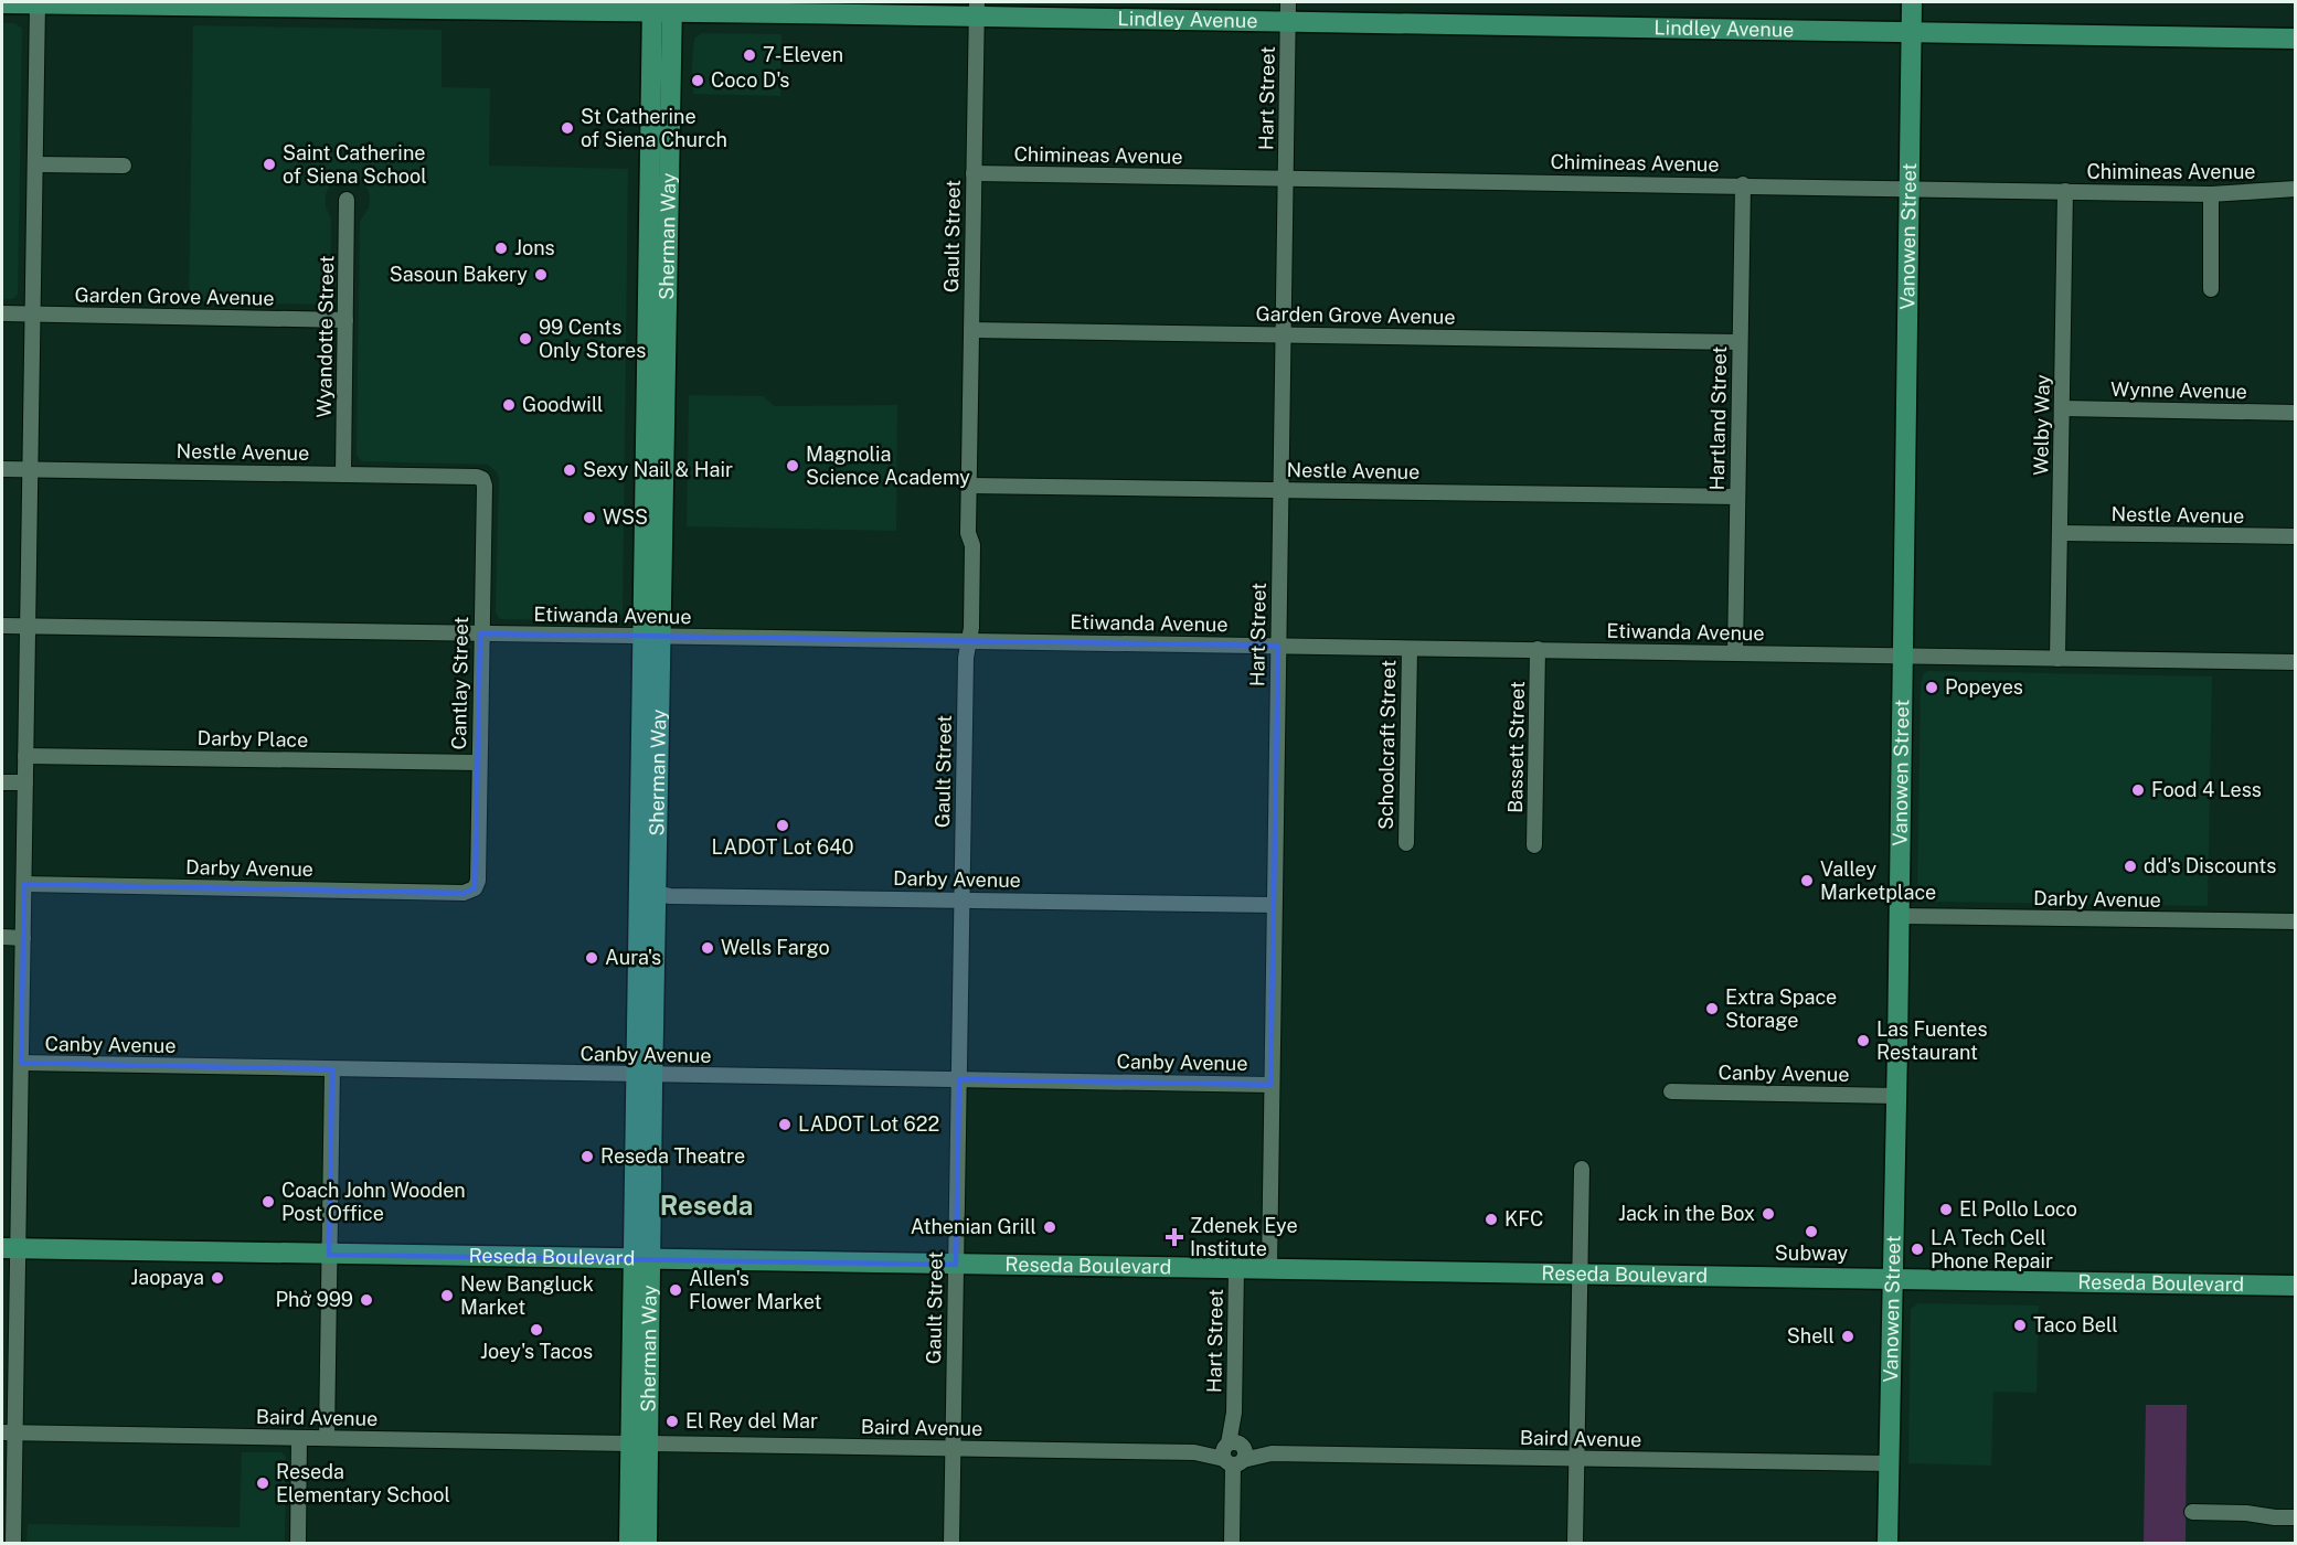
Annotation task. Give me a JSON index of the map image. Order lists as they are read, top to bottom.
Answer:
{
  "streets": {
    "main road": [
      "Lindley Avenue",
      "Sherman Way",
      "Vanowen Street",
      "Reseda Boulevard"
    ],
    "street": [
      "Hart Street",
      "Chimineas Avenue",
      "Gault Street",
      "Garden Grove Avenue",
      "Wyandotte Street",
      "Wynne Avenue",
      "Hartland Street",
      "Welby Way",
      "Nestle Avenue",
      "Etiwanda Avenue",
      "Cantlay Street",
      "Darby Place",
      "Schoolcraft Street",
      "Bassett Street",
      "Darby Avenue",
      "Canby Avenue",
      "Baird Avenue"
    ]
  },
  "crossings": [
    ["Lindley Avenue", "Hart Street"],
    ["Lindley Avenue", "Sherman Way"],
    ["Lindley Avenue", "Gault Street"],
    ["Lindley Avenue", "Vanowen Street"],
    ["Hart Street", "Chimineas Avenue"],
    ["Hart Street", "Garden Grove Avenue"],
    ["Hart Street", "Nestle Avenue"],
    ["Hart Street", "Etiwanda Avenue"],
    ["Hart Street", "Darby Avenue"],
    ["Hart Street", "Canby Avenue"],
    ["Hart Street", "Reseda Boulevard"],
    ["Hart Street", "Baird Avenue"],
    ["Chimineas Avenue", "Gault Street"],
    ["Chimineas Avenue", "Vanowen Street"],
    ["Chimineas Avenue", "Hartland Street"],
    ["Chimineas Avenue", "Welby Way"],
    ["Sherman Way", "Etiwanda Avenue"],
    ["Sherman Way", "Darby Avenue"],
    ["Sherman Way", "Canby Avenue"],
    ["Sherman Way", "Reseda Boulevard"],
    ["Sherman Way", "Baird Avenue"],
    ["Gault Street", "Garden Grove Avenue"],
    ["Gault Street", "Nestle Avenue"],
    ["Gault Street", "Etiwanda Avenue"],
    ["Gault Street", "Darby Avenue"],
    ["Gault Street", "Canby Avenue"],
    ["Gault Street", "Reseda Boulevard"],
    ["Gault Street", "Baird Avenue"],
    ["Vanowen Street", "Etiwanda Avenue"],
    ["Vanowen Street", "Darby Avenue"],
    ["Vanowen Street", "Canby Avenue"],
    ["Vanowen Street", "Reseda Boulevard"],
    ["Vanowen Street", "Baird Avenue"],
    ["Garden Grove Avenue", "Wyandotte Street"],
    ["Garden Grove Avenue", "Hartland Street"],
    ["Wyandotte Street", "Nestle Avenue"],
    ["Wynne Avenue", "Welby Way"],
    ["Hartland Street", "Nestle Avenue"],
    ["Hartland Street", "Etiwanda Avenue"],
    ["Welby Way", "Nestle Avenue"],
    ["Welby Way", "Etiwanda Avenue"],
    ["Nestle Avenue", "Cantlay Street"],
    ["Etiwanda Avenue", "Cantlay Street"],
    ["Etiwanda Avenue", "Schoolcraft Street"],
    ["Etiwanda Avenue", "Bassett Street"],
    ["Cantlay Street", "Darby Place"],
    ["Cantlay Street", "Darby Avenue"]
  ],
  "districts": ["Reseda"],
  "places": {
    "other": [
      "7-Eleven",
      "Coco D's",
      "St Catherine of Siena Church",
      "Saint Catherine of Siena School",
      "Jons",
      "Sasoun Bakery",
      "99 Cents Only Stores",
      "Goodwill",
      "Magnolia Science Academy",
      "Sexy Nail & Hair",
      "WSS",
      "Popeyes",
      "Food 4 Less",
      "LADOT Lot 640",
      "dd's Discounts",
      "Valley Marketplace",
      "Wells Fargo",
      "Aura's",
      "Extra Space Storage",
      "Las Fuentes Restaurant",
      "LADOT Lot 622",
      "Reseda Theatre",
      "Coach John Wooden Post Office",
      "El Pollo Loco",
      "Jack in the Box",
      "KFC",
      "Athenian Grill",
      "Subway",
      "LA Tech Cell Phone Repair",
      "Jaopaya",
      "Allen's Flower Market",
      "New Bangluck Market",
      "Phở 999",
      "Taco Bell",
      "Joey's Tacos",
      "Shell",
      "El Rey del Mar",
      "Reseda Elementary School"
    ],
    "health": ["Zdenek Eye Institute"]
  }
}
